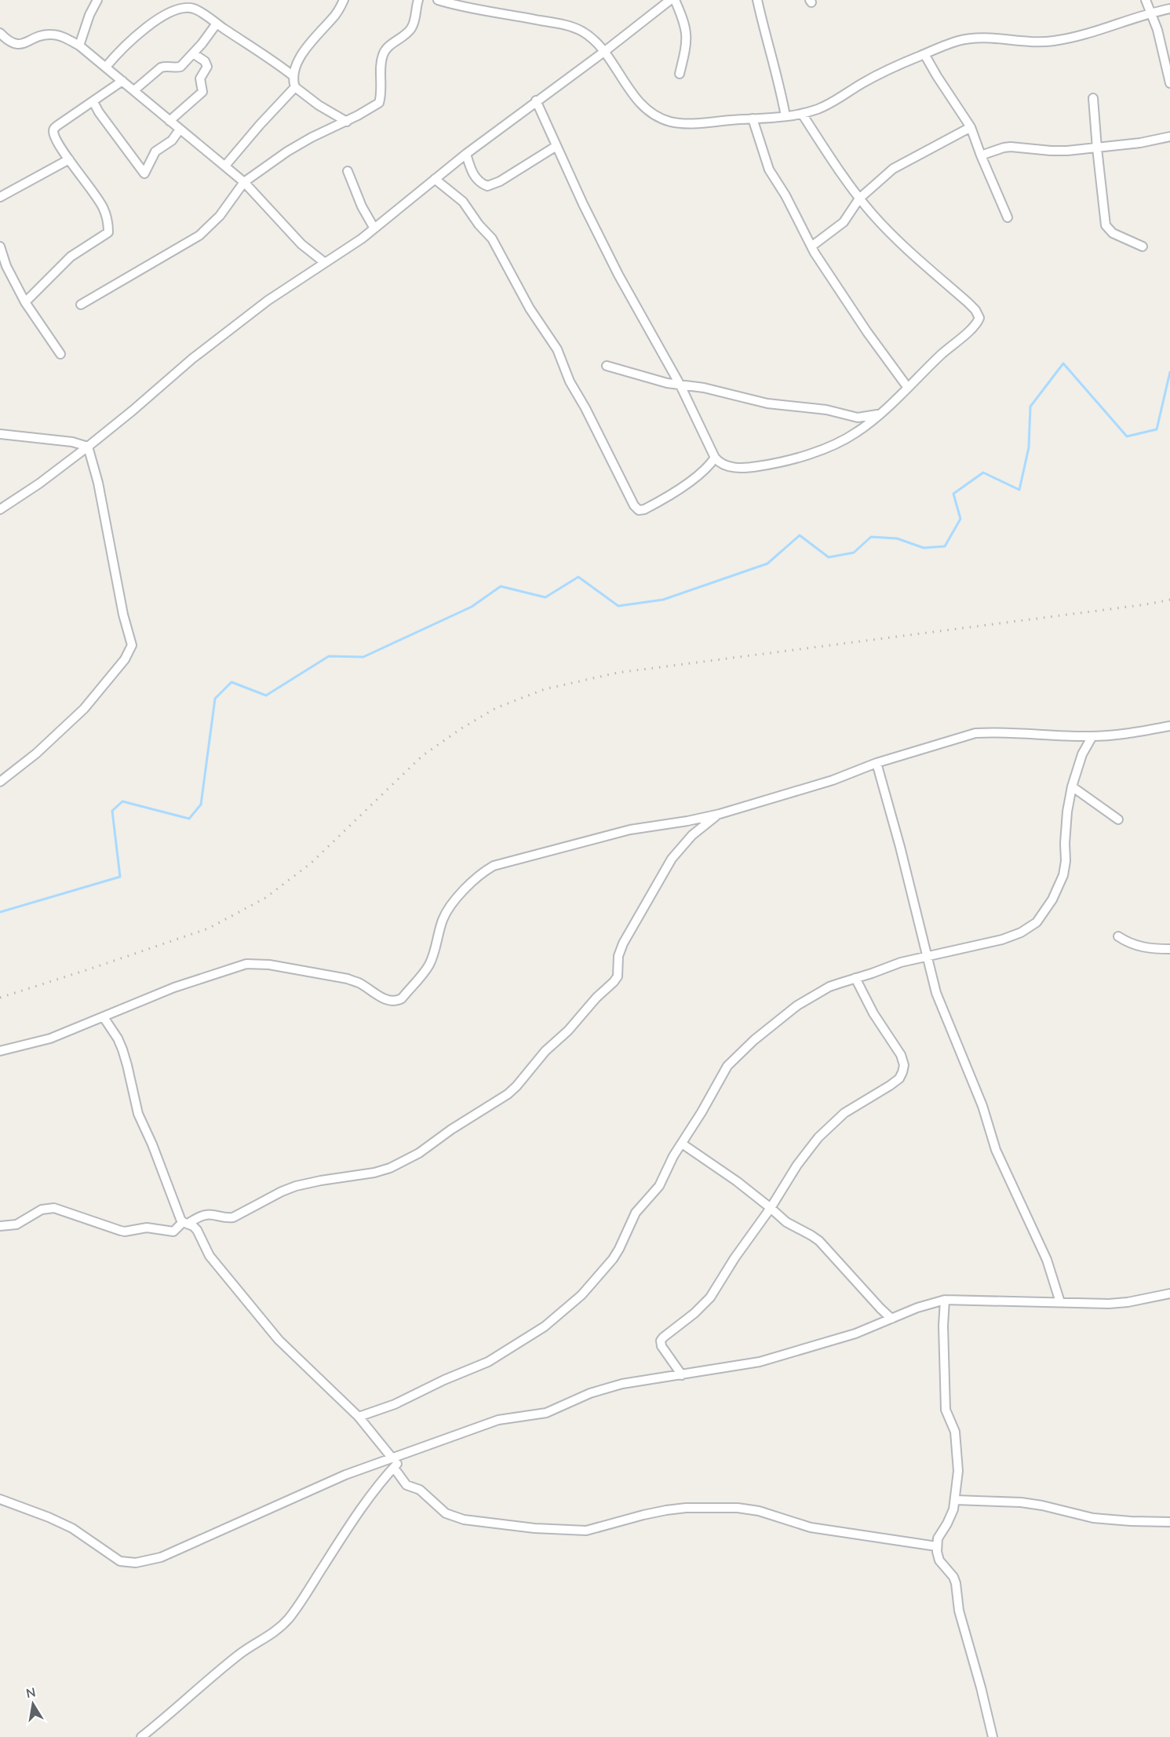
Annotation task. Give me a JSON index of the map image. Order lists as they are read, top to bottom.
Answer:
{
  "north": "top"
}
